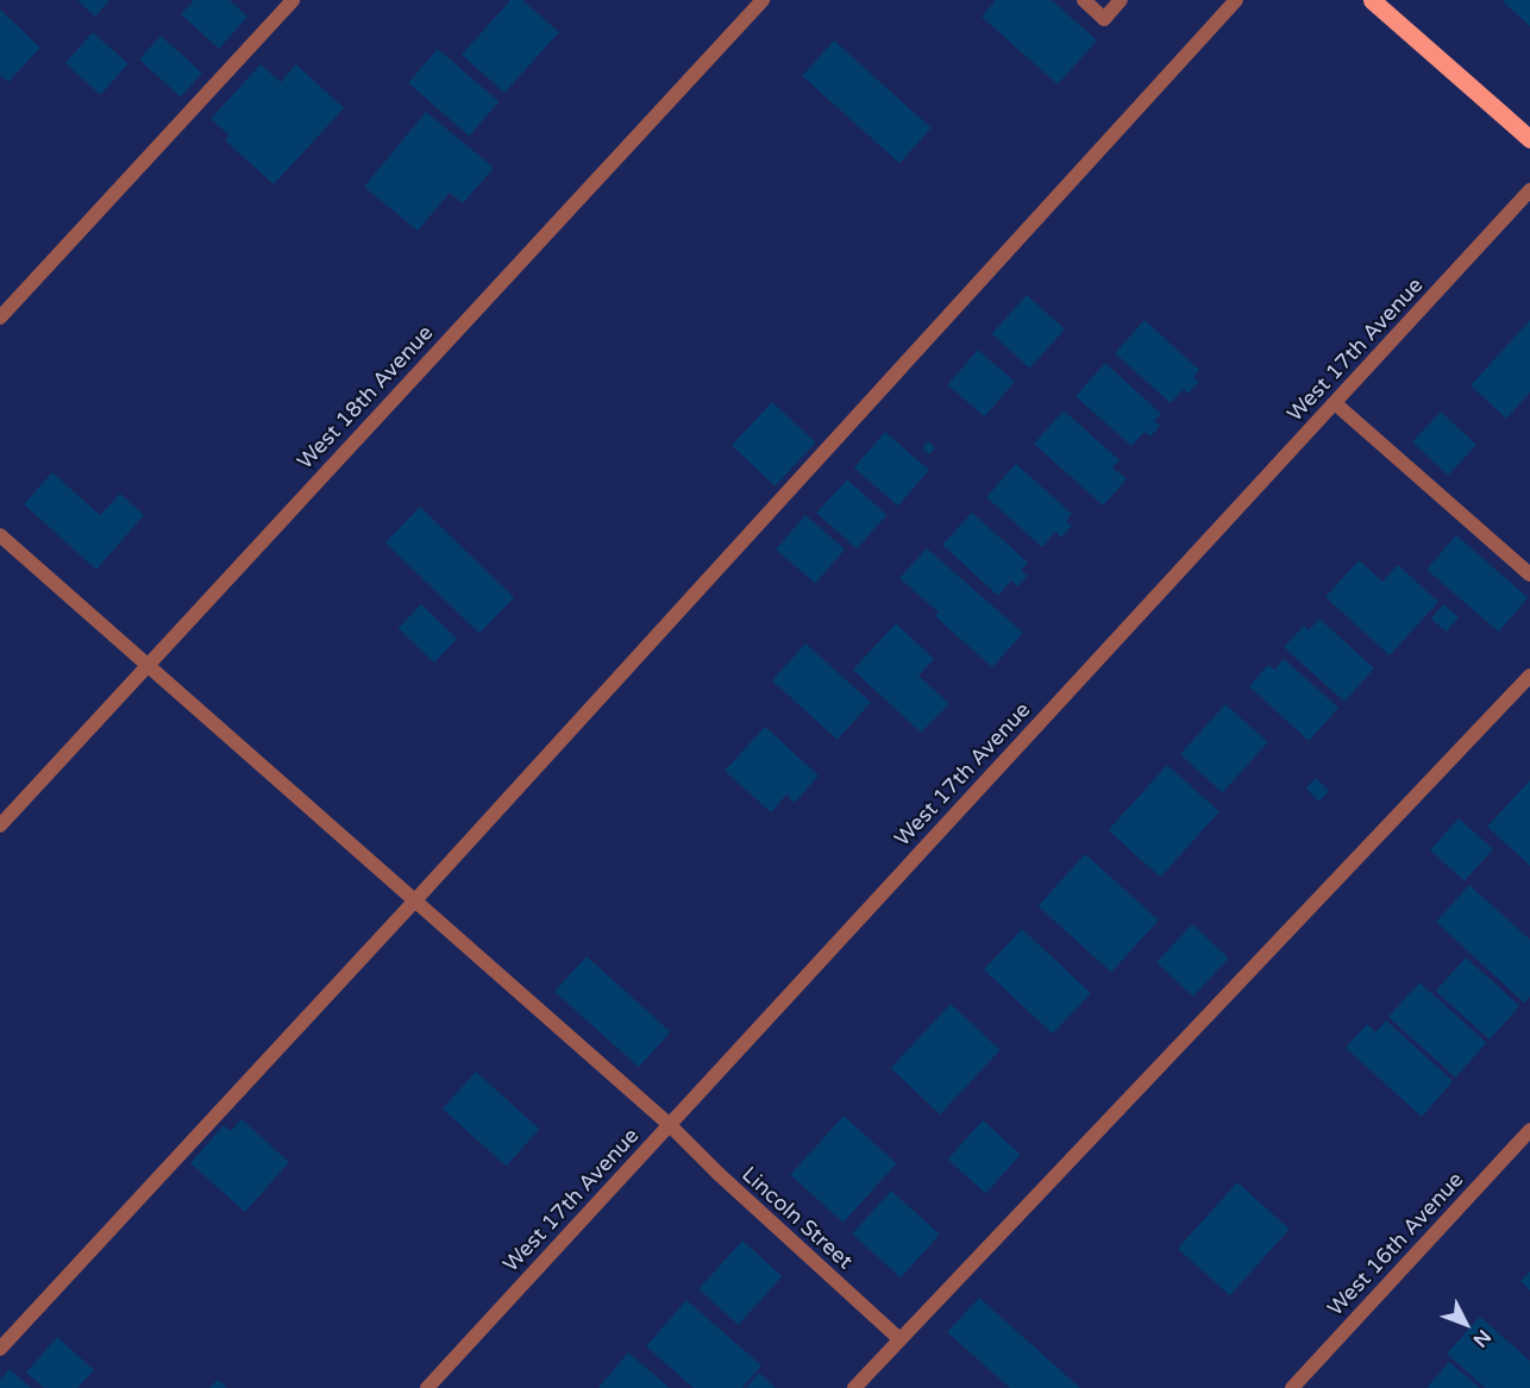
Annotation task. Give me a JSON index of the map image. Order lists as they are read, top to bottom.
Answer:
{
  "streets": {
    "street": [
      "West 17th Avenue",
      "West 18th Avenue",
      "Lincoln Street",
      "West 16th Avenue"
    ]
  },
  "crossings": [
    ["West 17th Avenue", "Lincoln Street"],
    ["West 18th Avenue", "Lincoln Street"]
  ],
  "north": "bottom right"
}
